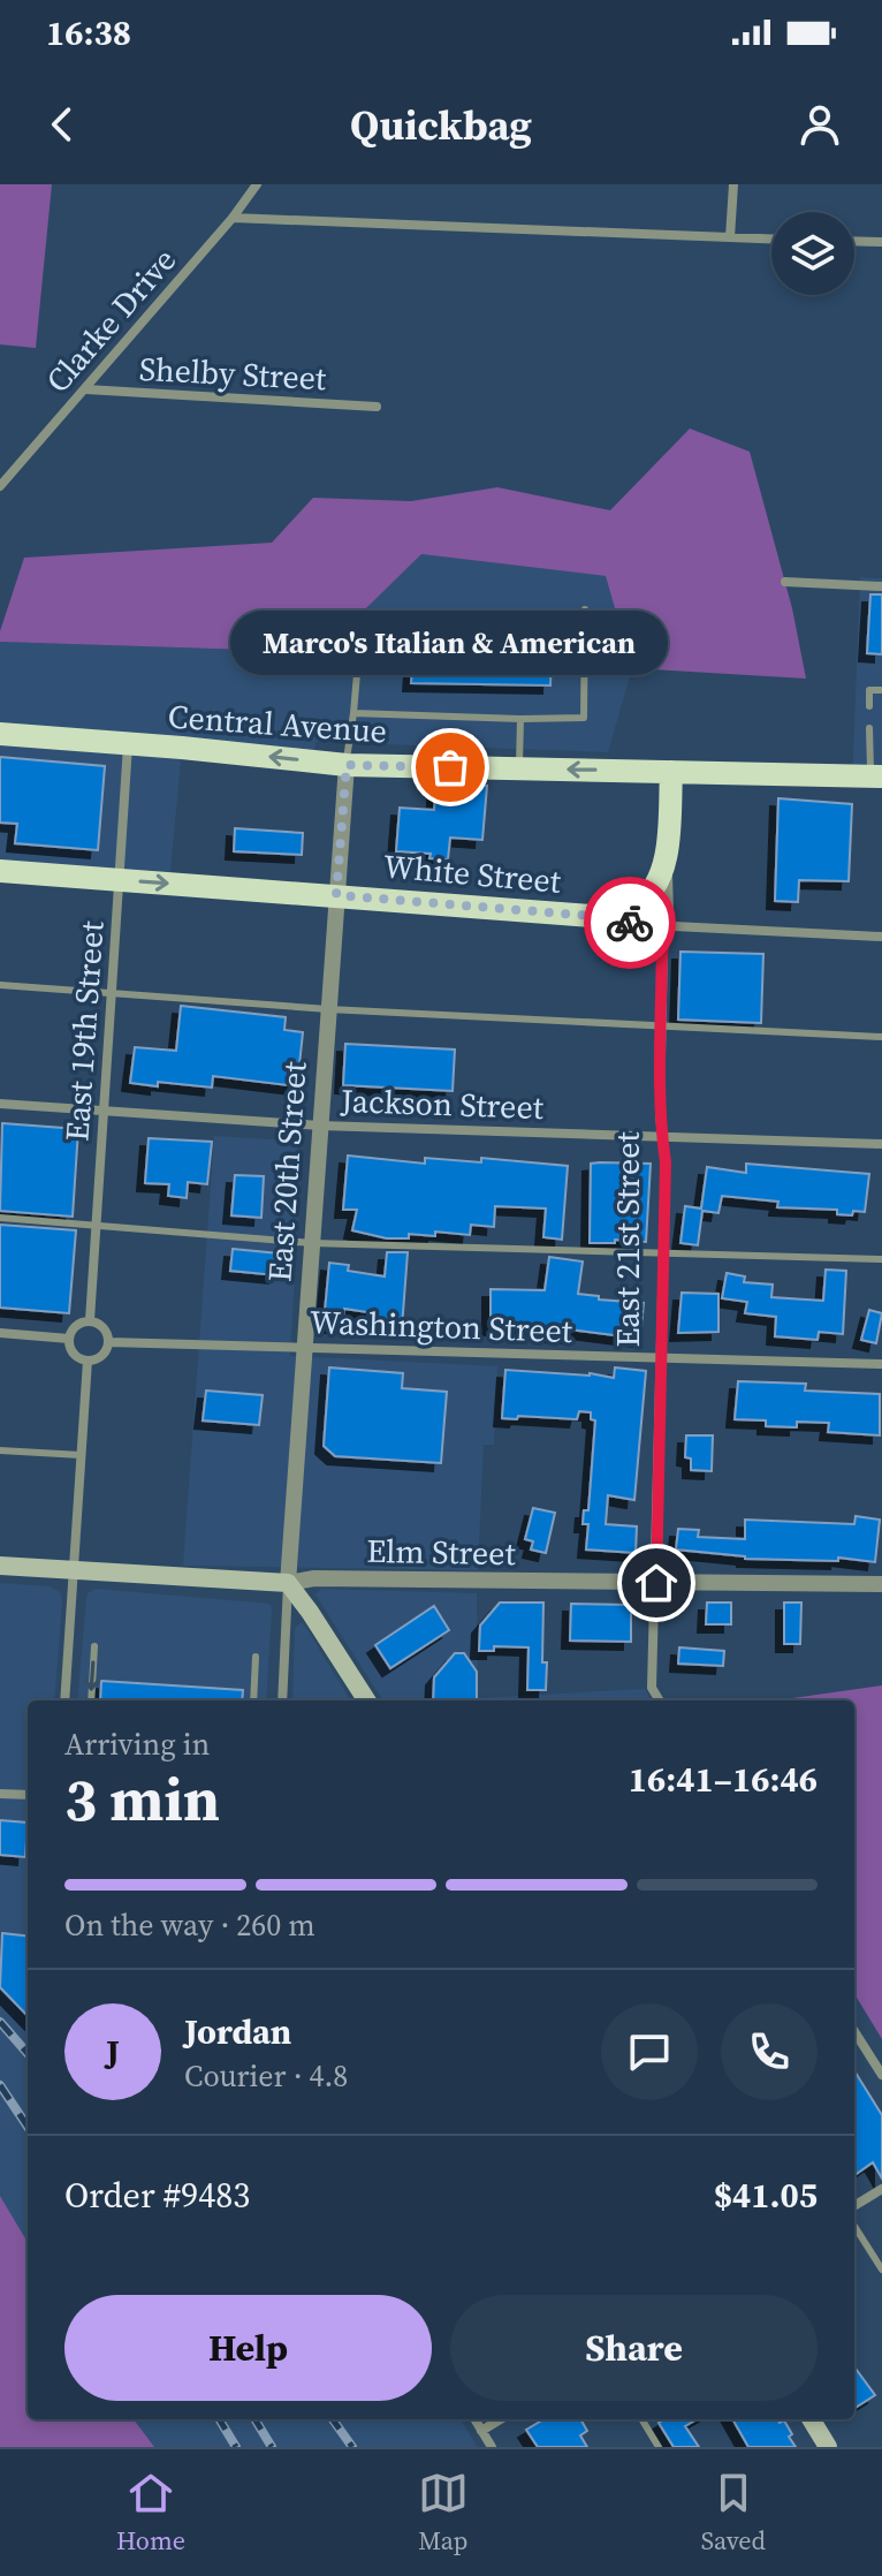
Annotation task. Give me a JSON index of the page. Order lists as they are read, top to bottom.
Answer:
{
  "streets": {
    "main road": [
      "Central Avenue",
      "White Street",
      "East 21st Street",
      "Elm Street"
    ],
    "street": [
      "Clarke Drive",
      "Shelby Street",
      "East 19th Street",
      "Jackson Street",
      "East 20th Street",
      "Washington Street"
    ]
  },
  "crossings": [
    ["Clarke Drive", "Shelby Street"],
    ["Central Avenue", "East 19th Street"],
    ["Central Avenue", "East 20th Street"],
    ["Central Avenue", "East 21st Street"],
    ["White Street", "East 19th Street"],
    ["White Street", "East 20th Street"],
    ["White Street", "East 21st Street"],
    ["East 19th Street", "Jackson Street"],
    ["East 19th Street", "Washington Street"],
    ["Jackson Street", "East 20th Street"],
    ["Jackson Street", "East 21st Street"],
    ["East 20th Street", "Washington Street"],
    ["East 20th Street", "Elm Street"],
    ["East 21st Street", "Washington Street"],
    ["East 21st Street", "Elm Street"]
  ],
  "one_way": ["Central Avenue"],
  "places": ["Marco's Italian & American"],
  "page": {
    "status": "16:38",
    "header": "Quickbag",
    "bubble": "Marco's Italian & American",
    "heading": ["3 min", "Arriving in", "16:41–16:46"],
    "panel": [
      "Jordan",
      "Courier · 4.8",
      "Order #9483",
      "$41.05"
    ],
    "bar": "On the way · 260 m",
    "round": "J",
    "buttons": ["Help", "Share"],
    "tabs": ["Home", "Map", "Saved"]
  }
}
